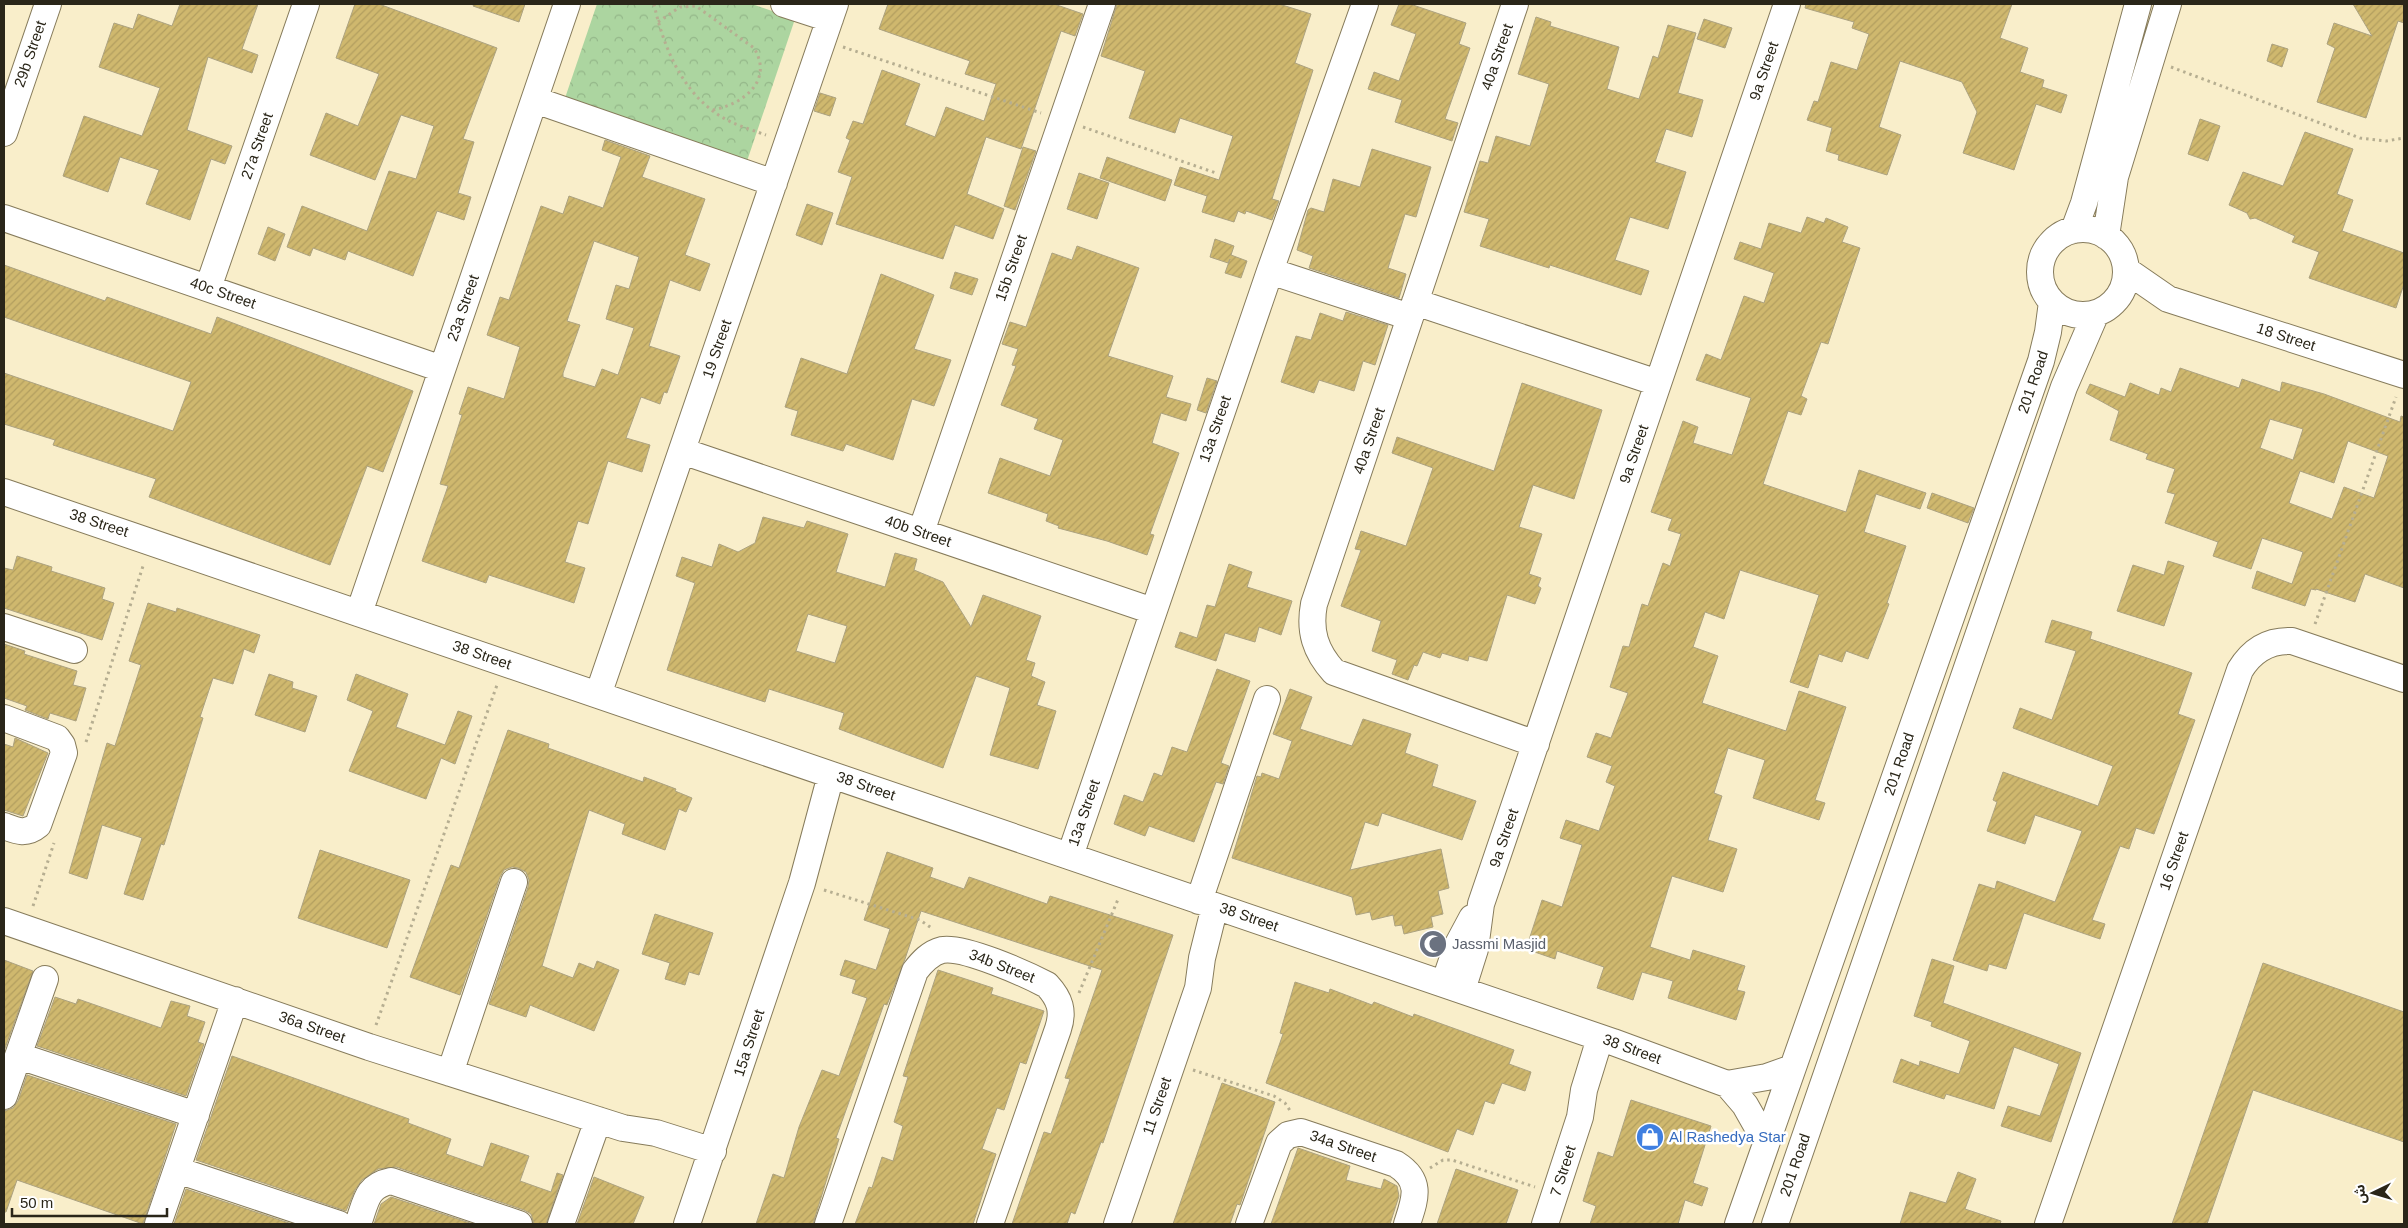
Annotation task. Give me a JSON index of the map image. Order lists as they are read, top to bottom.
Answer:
{
  "streets": {
    "street": [
      "29b Street",
      "40a Street",
      "9a Street",
      "27a Street",
      "15b Street",
      "40c Street",
      "23a Street",
      "18 Street",
      "19 Street",
      "201 Road",
      "13a Street",
      "38 Street",
      "40b Street",
      "16 Street",
      "34b Street",
      "36a Street",
      "15a Street",
      "11 Street",
      "34a Street",
      "7 Street"
    ]
  },
  "crossings": [
    ["40a Street", "9a Street"],
    ["9a Street", "38 Street"],
    ["27a Street", "40c Street"],
    ["15b Street", "40b Street"],
    ["40c Street", "23a Street"],
    ["23a Street", "38 Street"],
    ["18 Street", "201 Road"],
    ["19 Street", "38 Street"],
    ["19 Street", "40b Street"],
    ["201 Road", "38 Street"],
    ["13a Street", "38 Street"],
    ["13a Street", "40b Street"],
    ["38 Street", "15a Street"],
    ["38 Street", "11 Street"],
    ["38 Street", "7 Street"],
    ["36a Street", "15a Street"]
  ],
  "places": {
    "mosque": ["Jassmi Masjid"],
    "shop": ["Al Rashedya Star"]
  },
  "scale_bar": "50 m",
  "north": "left"
}
